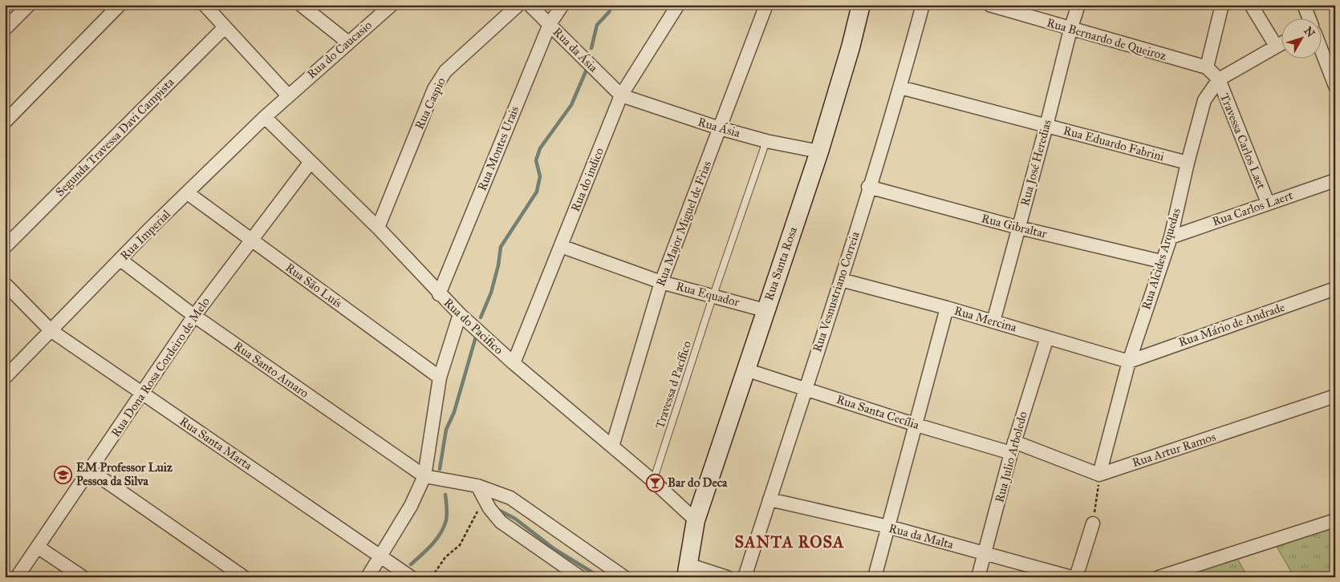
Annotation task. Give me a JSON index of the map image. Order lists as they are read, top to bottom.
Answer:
{
  "streets": {
    "street": [
      "Rua Bernardo de Queiroz",
      "Rua do Caucasio",
      "Rua da Ásia",
      "Rua Caspio",
      "Rua Ásia",
      "Segunda Travessa Davi Campista",
      "Travessa Carlos Laet",
      "Rua Eduardo Fabrini",
      "Rua Montes Urais",
      "Rua José Heredias",
      "Rua do indico",
      "Rua Carlos Laert",
      "Rua Major Miguel de Frias",
      "Rua Gibraltar",
      "Rua Imperial",
      "Rua Alcides Arquedas",
      "Rua Santa Rosa",
      "Rua São Luís",
      "Rua Vesnustriano Correia",
      "Rua Equador",
      "Rua Mercina",
      "Rua Mário de Andrade",
      "Rua do Pacifico",
      "Rua Dona Rosa Cordeiro de Melo",
      "Rua Santo Amaro",
      "Rua Santa Cecília",
      "Rua Santa Marta",
      "Rua Artur Ramos",
      "Rua Julio Arboledo",
      "Rua da Malta"
    ],
    "lane": ["Travessa d Pacífico"]
  },
  "crossings": [
    ["Rua Bernardo de Queiroz", "Travessa Carlos Laet"],
    ["Rua Bernardo de Queiroz", "Rua José Heredias"],
    ["Rua Bernardo de Queiroz", "Rua Alcides Arquedas"],
    ["Rua do Caucasio", "Rua Imperial"],
    ["Rua da Ásia", "Rua Ásia"],
    ["Rua da Ásia", "Rua Montes Urais"],
    ["Rua da Ásia", "Rua do indico"],
    ["Rua Caspio", "Rua do Pacifico"],
    ["Rua Ásia", "Rua do indico"],
    ["Rua Ásia", "Rua Major Miguel de Frias"],
    ["Rua Ásia", "Rua Santa Rosa"],
    ["Rua Ásia", "Travessa d Pacífico"],
    ["Travessa Carlos Laet", "Rua Carlos Laert"],
    ["Travessa Carlos Laet", "Rua Alcides Arquedas"],
    ["Rua Eduardo Fabrini", "Rua José Heredias"],
    ["Rua Eduardo Fabrini", "Rua Alcides Arquedas"],
    ["Rua Eduardo Fabrini", "Rua Vesnustriano Correia"],
    ["Rua Montes Urais", "Rua do Pacifico"],
    ["Rua José Heredias", "Rua Gibraltar"],
    ["Rua José Heredias", "Rua Mercina"],
    ["Rua do indico", "Rua Equador"],
    ["Rua do indico", "Rua do Pacifico"],
    ["Rua Carlos Laert", "Rua Alcides Arquedas"],
    ["Rua Major Miguel de Frias", "Rua Equador"],
    ["Rua Major Miguel de Frias", "Rua do Pacifico"],
    ["Rua Gibraltar", "Rua Alcides Arquedas"],
    ["Rua Gibraltar", "Rua Vesnustriano Correia"],
    ["Rua Imperial", "Rua São Luís"],
    ["Rua Imperial", "Rua do Pacifico"],
    ["Rua Imperial", "Rua Santo Amaro"],
    ["Rua Imperial", "Rua Santa Marta"],
    ["Rua Alcides Arquedas", "Rua Mercina"],
    ["Rua Alcides Arquedas", "Rua Mário de Andrade"],
    ["Rua Alcides Arquedas", "Rua Artur Ramos"],
    ["Rua Santa Rosa", "Rua Equador"],
    ["Rua Santa Rosa", "Rua do Pacifico"],
    ["Rua Santa Rosa", "Rua Santa Cecília"],
    ["Rua São Luís", "Rua Dona Rosa Cordeiro de Melo"],
    ["Rua Vesnustriano Correia", "Rua Mercina"],
    ["Rua Vesnustriano Correia", "Rua Santa Cecília"],
    ["Rua Vesnustriano Correia", "Rua da Malta"],
    ["Rua Equador", "Travessa d Pacífico"],
    ["Rua Mercina", "Rua Mário de Andrade"],
    ["Rua Mercina", "Rua Julio Arboledo"],
    ["Rua do Pacifico", "Rua Dona Rosa Cordeiro de Melo"],
    ["Rua do Pacifico", "Travessa d Pacífico"],
    ["Rua Dona Rosa Cordeiro de Melo", "Rua Santo Amaro"],
    ["Rua Dona Rosa Cordeiro de Melo", "Rua Santa Marta"],
    ["Rua Santa Cecília", "Rua Julio Arboledo"],
    ["Rua Julio Arboledo", "Rua da Malta"]
  ],
  "districts": ["SANTA ROSA"],
  "places": {
    "school or university": ["EM Professor Luiz Pessoa da Silva"],
    "bar": ["Bar do Deca"]
  },
  "north": "top right"
}
